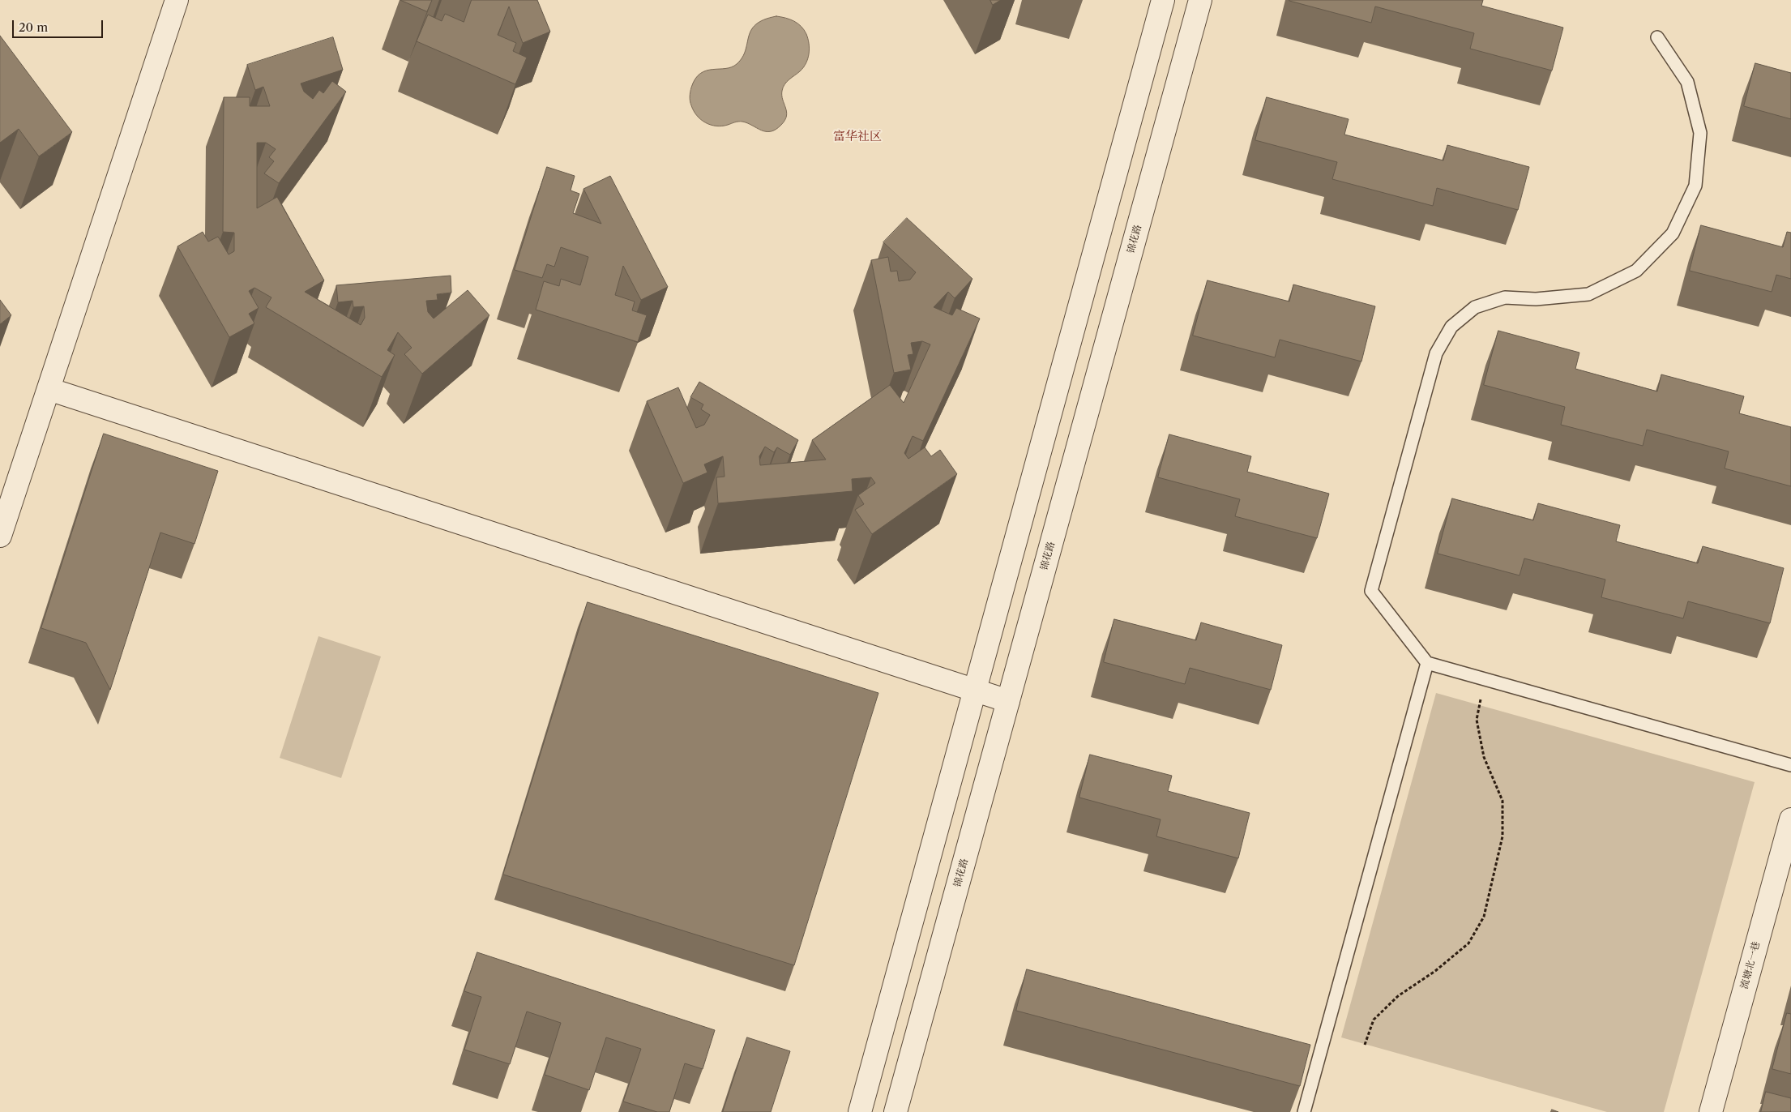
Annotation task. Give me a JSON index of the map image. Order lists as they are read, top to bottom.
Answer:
{
  "streets": {
    "street": ["锦花路", "流塘北一巷"]
  },
  "districts": ["富华社区"],
  "scale_bar": "20 m"
}
